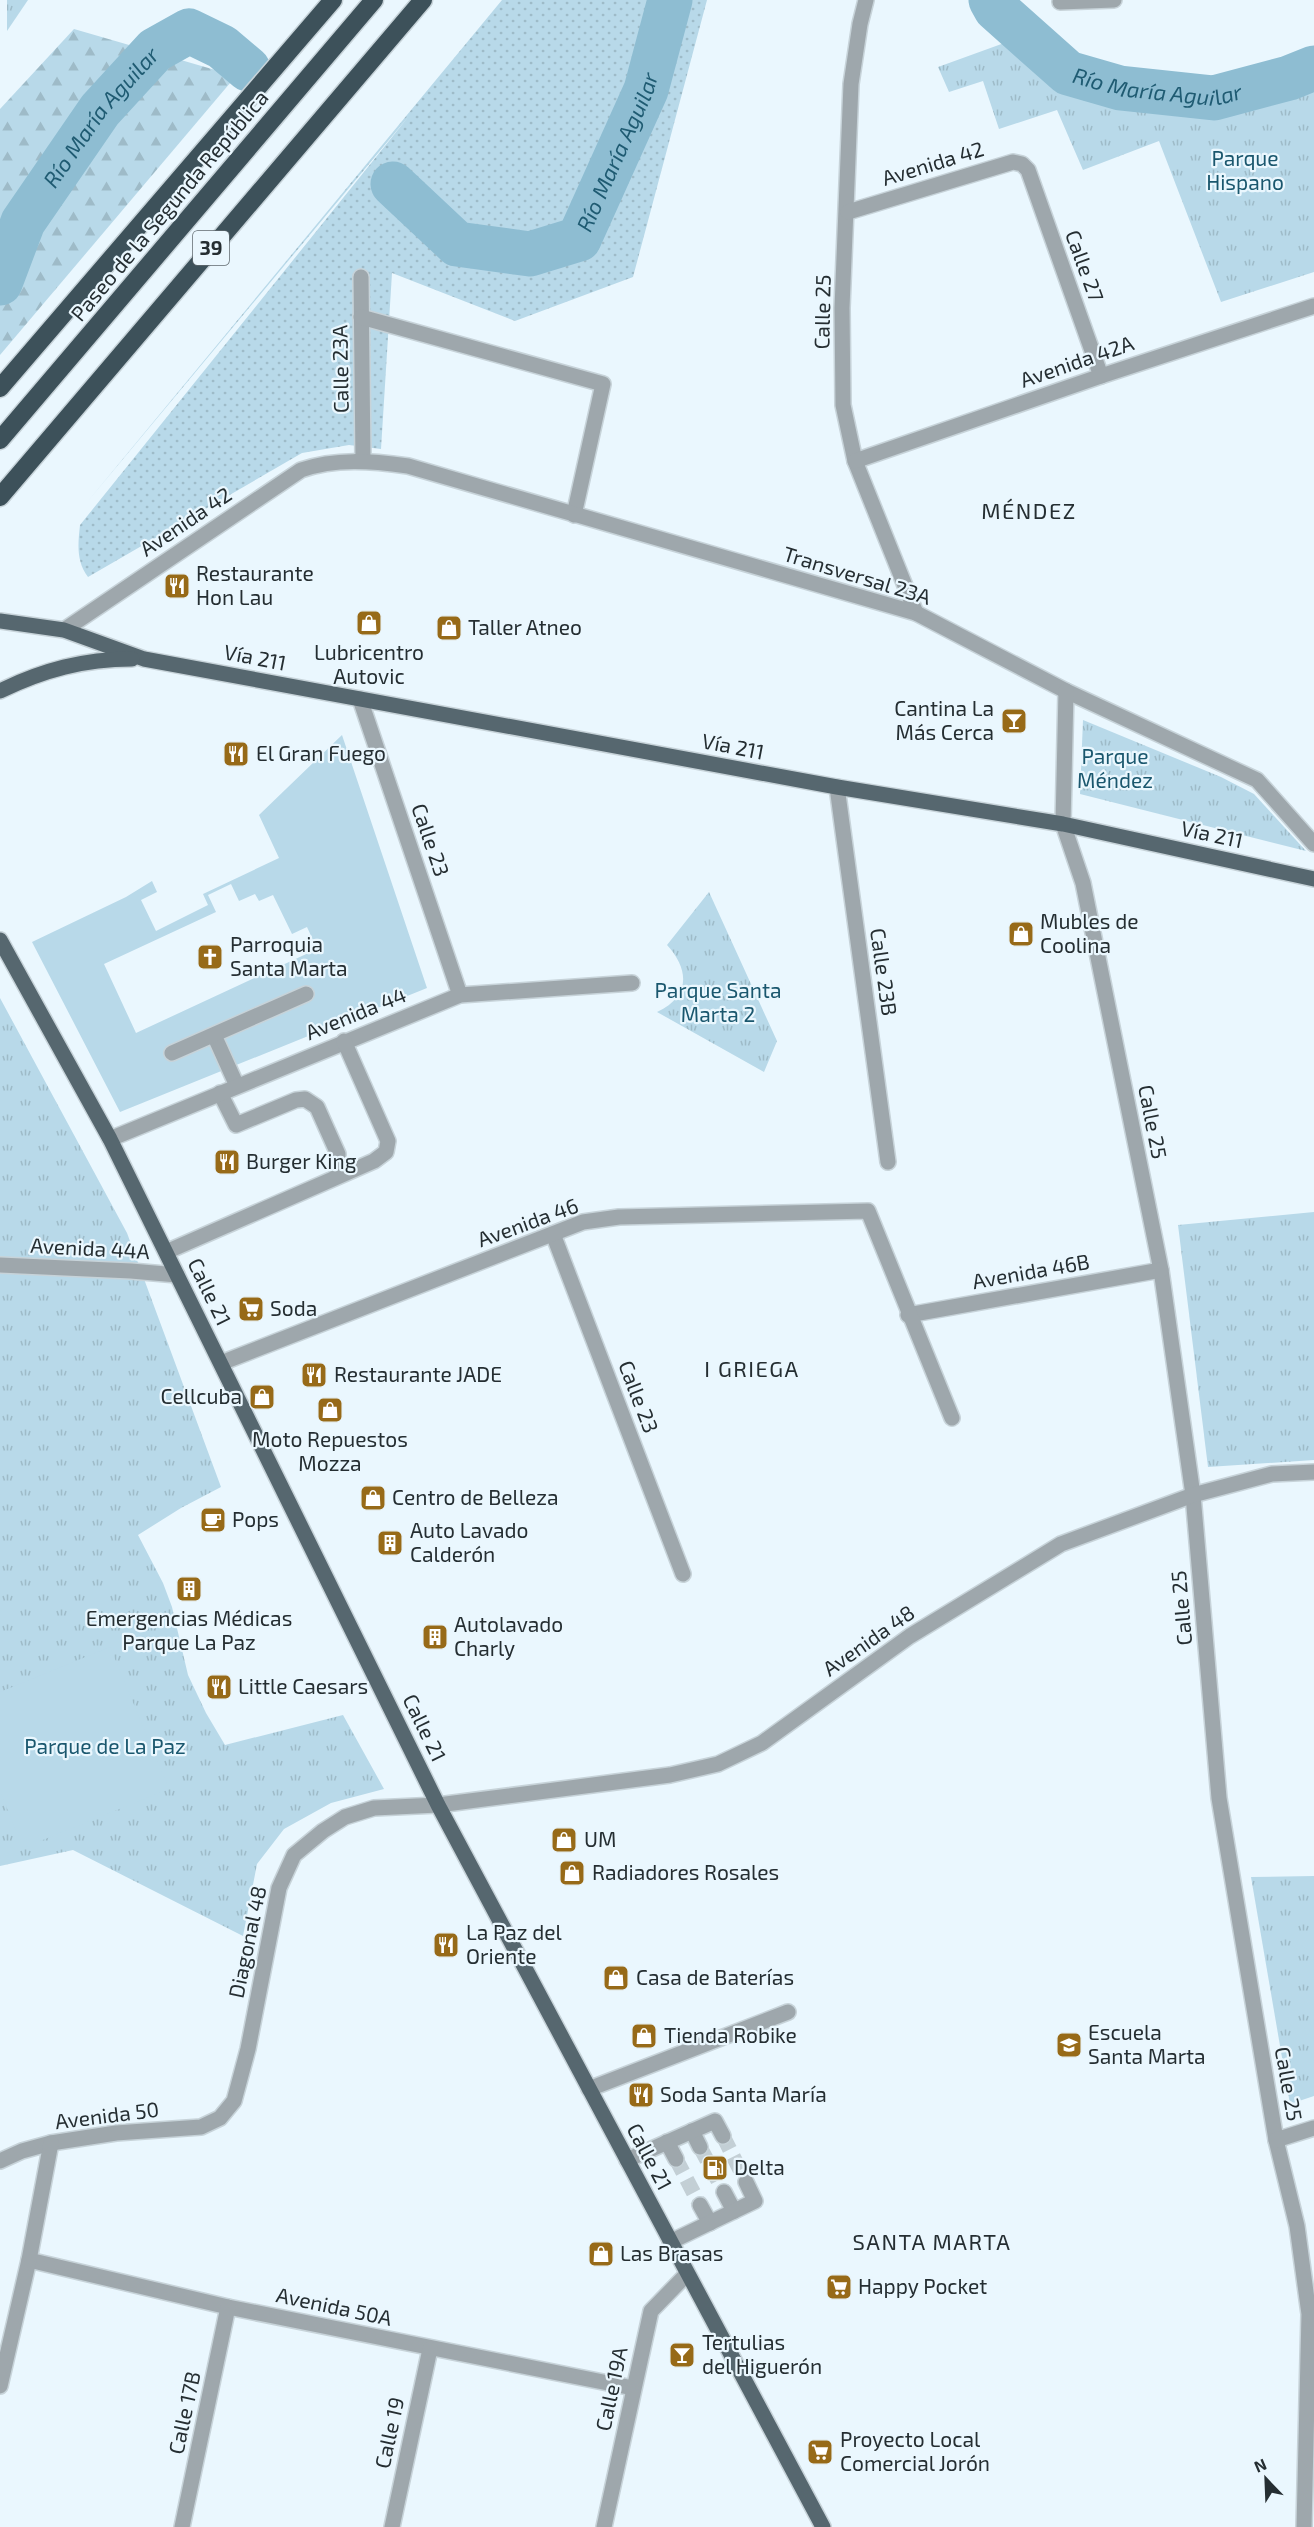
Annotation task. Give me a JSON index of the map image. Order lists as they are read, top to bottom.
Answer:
{
  "streets": {
    "highway": ["Paseo de la Segunda República", "39"],
    "main road": ["Vía 211", "Calle 21"],
    "street": [
      "Avenida 42",
      "Calle 27",
      "Calle 25",
      "Avenida 42A",
      "Calle 23A",
      "Transversal 23A",
      "Calle 23",
      "Calle 23B",
      "Avenida 44",
      "Avenida 46",
      "Avenida 44A",
      "Avenida 46B",
      "Avenida 48",
      "Diagonal 48",
      "Avenida 50",
      "Avenida 50A",
      "Calle 19A",
      "Calle 17B",
      "Calle 19"
    ]
  },
  "crossings": [
    ["Avenida 42", "Calle 27"],
    ["Avenida 42", "Calle 25"],
    ["Avenida 42", "Transversal 23A"],
    ["Avenida 42", "Vía 211"],
    ["Calle 27", "Avenida 42A"],
    ["Calle 25", "Avenida 42A"],
    ["Calle 25", "Transversal 23A"],
    ["Calle 25", "Vía 211"],
    ["Calle 25", "Avenida 46B"],
    ["Calle 25", "Avenida 48"],
    ["Calle 23A", "Transversal 23A"],
    ["Vía 211", "Calle 23"],
    ["Vía 211", "Calle 23B"],
    ["Calle 23", "Avenida 44"],
    ["Calle 23", "Avenida 46"],
    ["Avenida 44", "Calle 21"],
    ["Avenida 46", "Avenida 46B"],
    ["Avenida 46", "Calle 21"],
    ["Avenida 44A", "Calle 21"],
    ["Calle 21", "Avenida 48"],
    ["Calle 21", "Diagonal 48"],
    ["Calle 21", "Calle 19A"],
    ["Avenida 48", "Diagonal 48"],
    ["Diagonal 48", "Avenida 50"],
    ["Avenida 50A", "Calle 19A"],
    ["Avenida 50A", "Calle 17B"],
    ["Avenida 50A", "Calle 19"]
  ],
  "districts": ["MÉNDEZ", "I GRIEGA", "SANTA MARTA"],
  "water": ["Río María Aguilar"],
  "parks": [
    "Parque Hispano",
    "Parque Méndez",
    "Parque Santa Marta 2",
    "Parque de La Paz"
  ],
  "places": {
    "restaurant": [
      "Restaurante Hon Lau",
      "El Gran Fuego",
      "Burger King",
      "Restaurante JADE",
      "Little Caesars",
      "La Paz del Oriente",
      "Soda Santa María"
    ],
    "shop": [
      "Lubricentro Autovic",
      "Taller Atneo",
      "Mubles de Coolina",
      "Cellcuba",
      "Moto Repuestos Mozza",
      "Centro de Belleza",
      "UM",
      "Radiadores Rosales",
      "Casa de Baterías",
      "Tienda Robike",
      "Las Brasas"
    ],
    "bar": ["Cantina La Más Cerca", "Tertulias del Higuerón"],
    "church": ["Parroquia Santa Marta"],
    "supermarket": ["Soda", "Happy Pocket", "Proyecto Local Comercial Jorón"],
    "cafe": ["Pops"],
    "building": ["Auto Lavado Calderón", "Emergencias Médicas Parque La Paz", "Autolavado Charly"],
    "school or university": ["Escuela Santa Marta"],
    "fuel station": ["Delta"]
  },
  "north": "top left"
}
